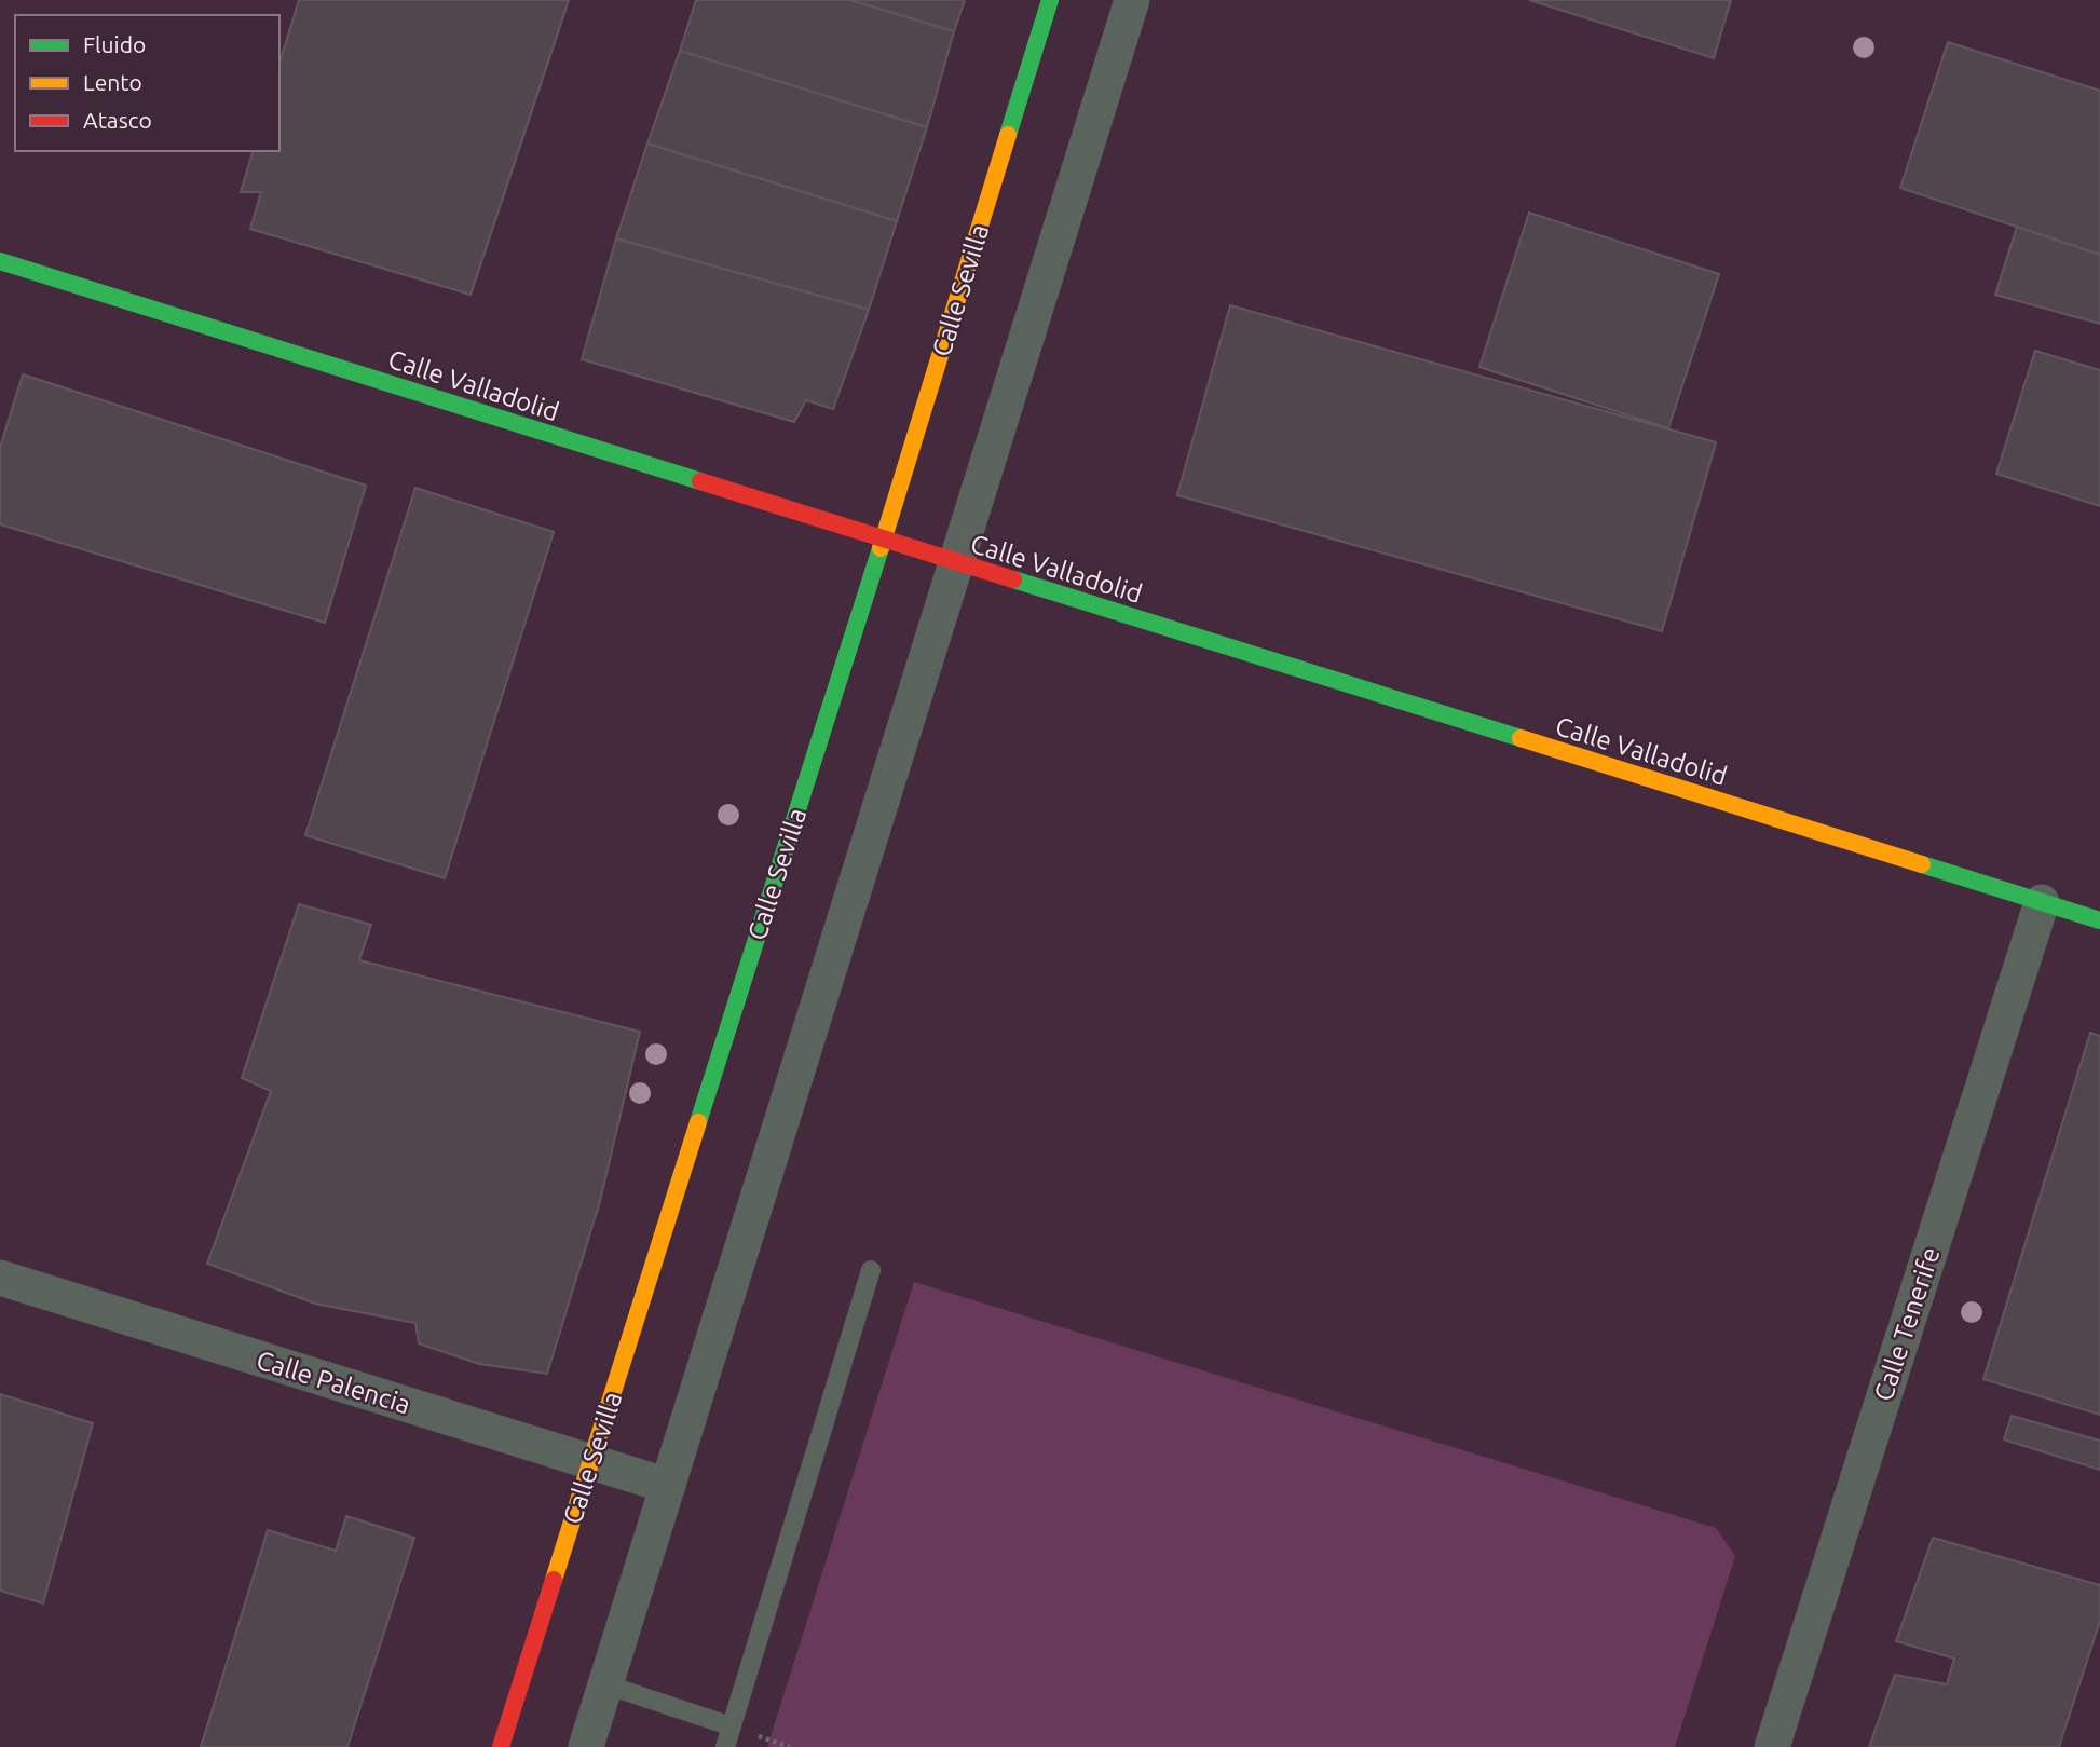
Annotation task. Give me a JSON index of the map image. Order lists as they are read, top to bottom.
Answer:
{
  "streets": {
    "street": [
      "Calle Sevilla",
      "Calle Valladolid",
      "Calle Tenerife",
      "Calle Palencia"
    ]
  },
  "crossings": [
    ["Calle Sevilla", "Calle Valladolid"],
    ["Calle Sevilla", "Calle Palencia"],
    ["Calle Valladolid", "Calle Tenerife"]
  ],
  "legend": ["Fluido", "Lento", "Atasco"]
}
